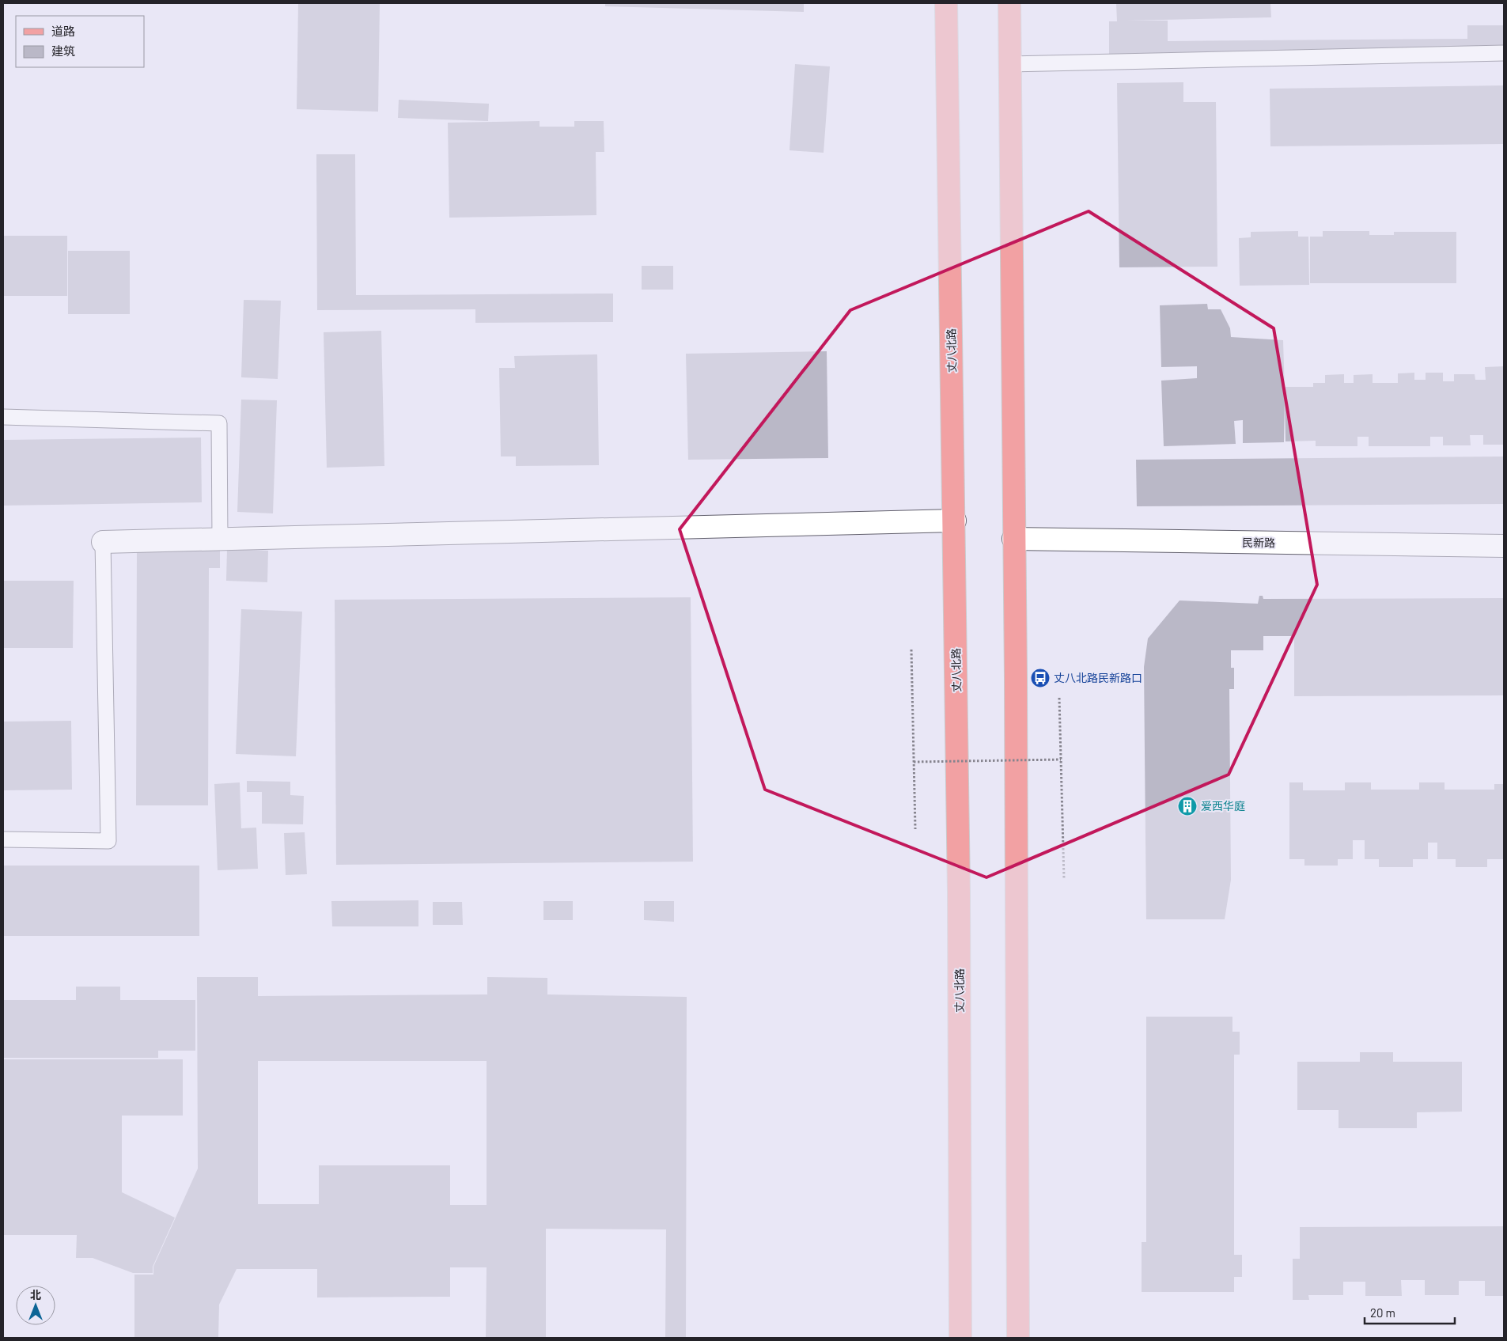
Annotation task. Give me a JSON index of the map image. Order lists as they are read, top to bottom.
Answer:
{
  "streets": {
    "main road": ["丈八北路"],
    "street": ["民新路"]
  },
  "places": {
    "bus stop": ["丈八北路民新路口"],
    "building": ["爱西华庭"]
  },
  "legend": ["道路", "建筑"],
  "scale_bar": "20 m",
  "north": "top"
}
